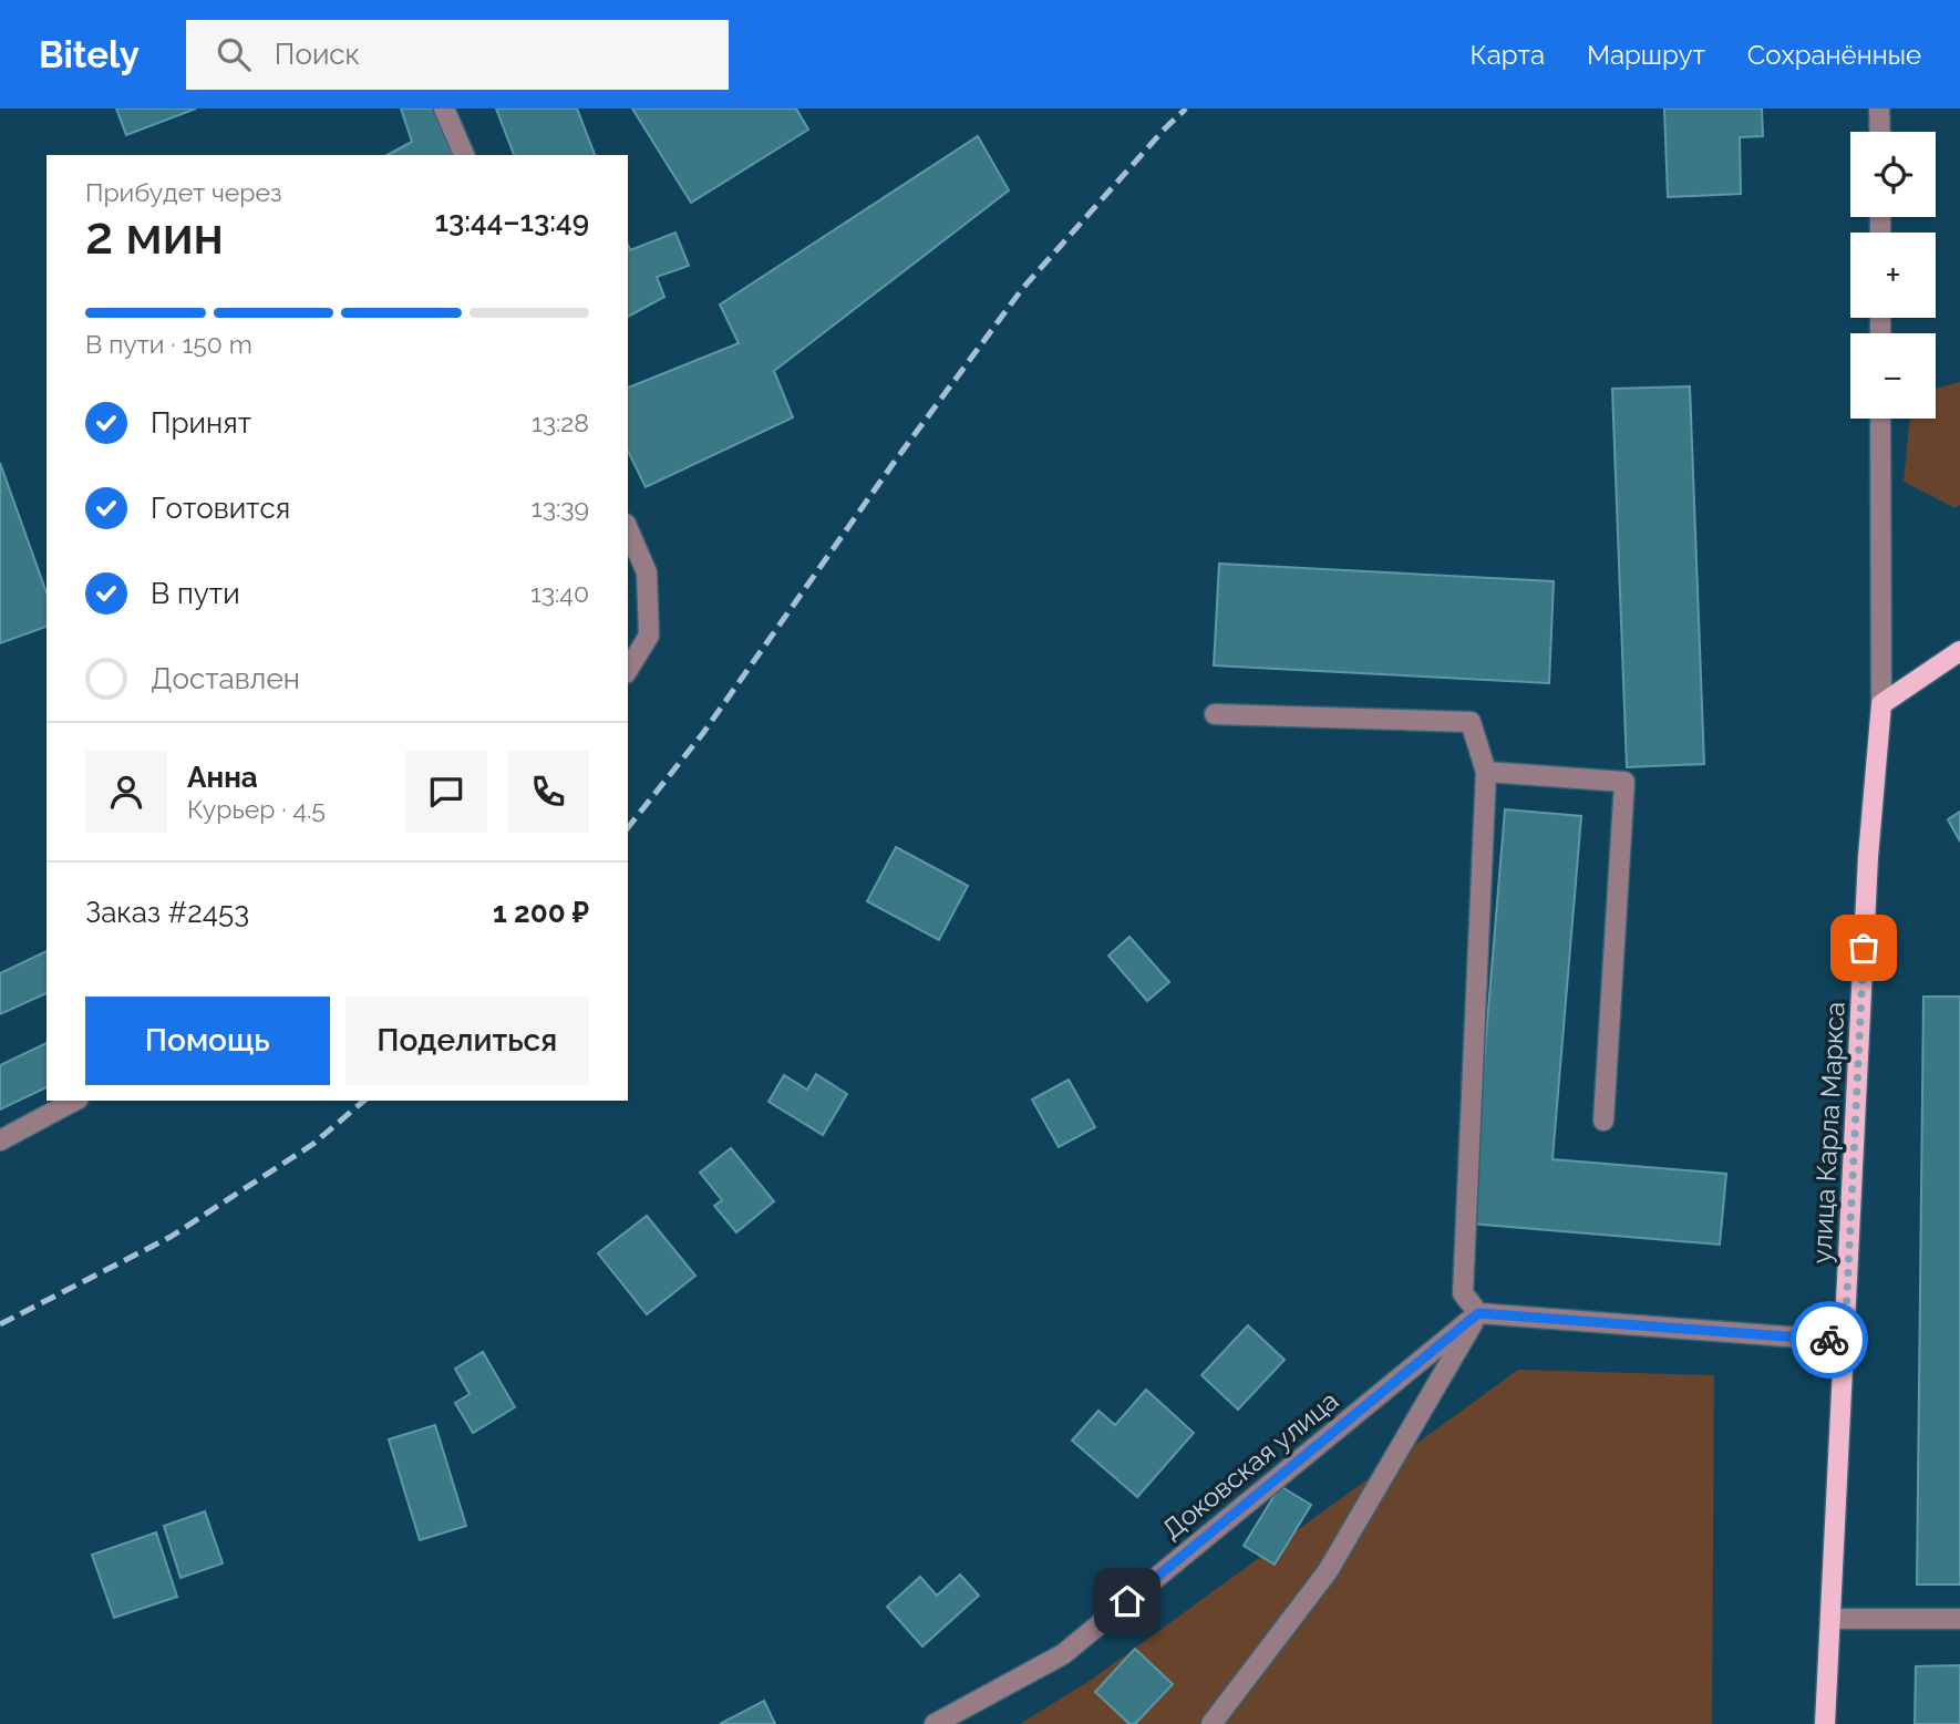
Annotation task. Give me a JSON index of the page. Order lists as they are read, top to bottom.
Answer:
{
  "streets": {
    "main road": ["улица Карла Маркса"],
    "street": ["Доковская улица"]
  },
  "page": {
    "header": "Bitely",
    "search": "Поиск",
    "nav": ["Карта", "Маршрут", "Сохранённые"],
    "map_buttons": ["+", "−"],
    "heading": ["2 мин", "Прибудет через", "13:44–13:49"],
    "panel": [
      "Анна",
      "Курьер · 4.5",
      "Заказ #2453",
      "1 200 ₽"
    ],
    "bar": "В пути · 150 m",
    "list": [
      ["Принят", "13:28"],
      ["Готовится", "13:39"],
      ["В пути", "13:40"],
      "Доставлен"
    ],
    "buttons": ["Помощь", "Поделиться"]
  }
}
